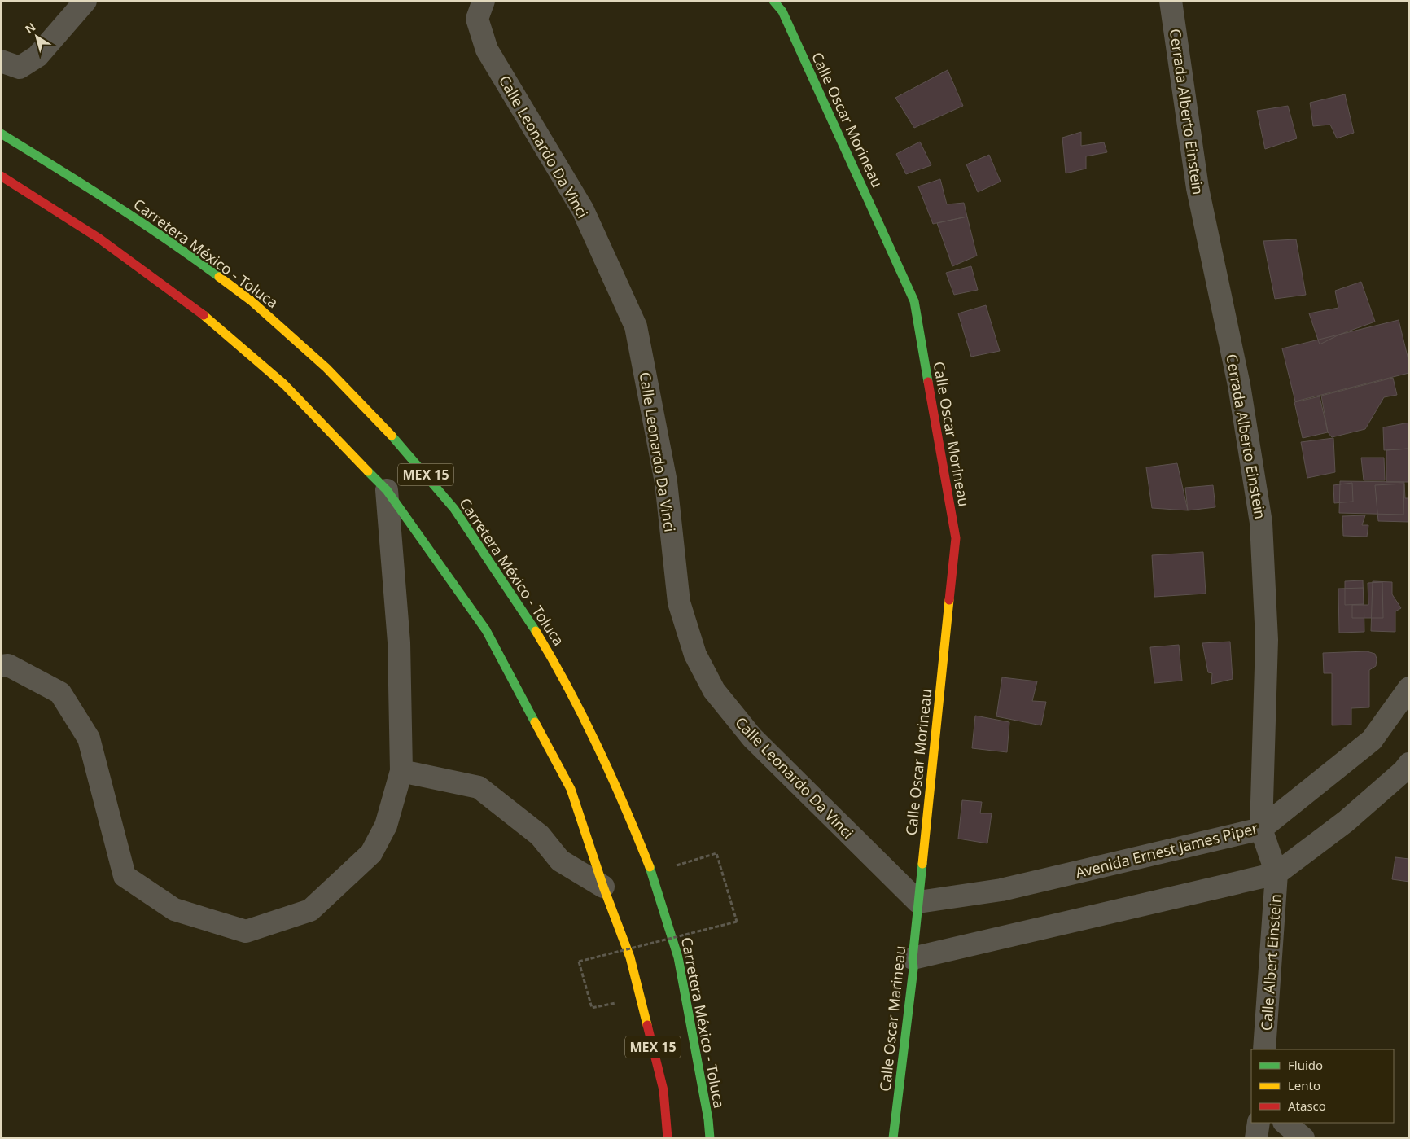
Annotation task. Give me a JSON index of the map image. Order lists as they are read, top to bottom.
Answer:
{
  "streets": {
    "main road": [
      "Calle Oscar Morineau",
      "Carretera México - Toluca",
      "MEX 15",
      "Calle Oscar Marineau"
    ],
    "street": [
      "Cerrada Alberto Einstein",
      "Calle Leonardo Da Vinci",
      "Avenida Ernest James Piper",
      "Calle Albert Einstein"
    ]
  },
  "crossings": [
    ["Cerrada Alberto Einstein", "Avenida Ernest James Piper"],
    ["Cerrada Alberto Einstein", "Calle Albert Einstein"],
    ["Calle Oscar Morineau", "Calle Leonardo Da Vinci"],
    ["Calle Oscar Morineau", "Avenida Ernest James Piper"],
    ["Calle Oscar Morineau", "Calle Oscar Marineau"],
    ["Calle Leonardo Da Vinci", "Avenida Ernest James Piper"],
    ["Calle Leonardo Da Vinci", "Calle Oscar Marineau"],
    ["Avenida Ernest James Piper", "Calle Oscar Marineau"]
  ],
  "legend": ["Fluido", "Lento", "Atasco"],
  "north": "top left"
}
